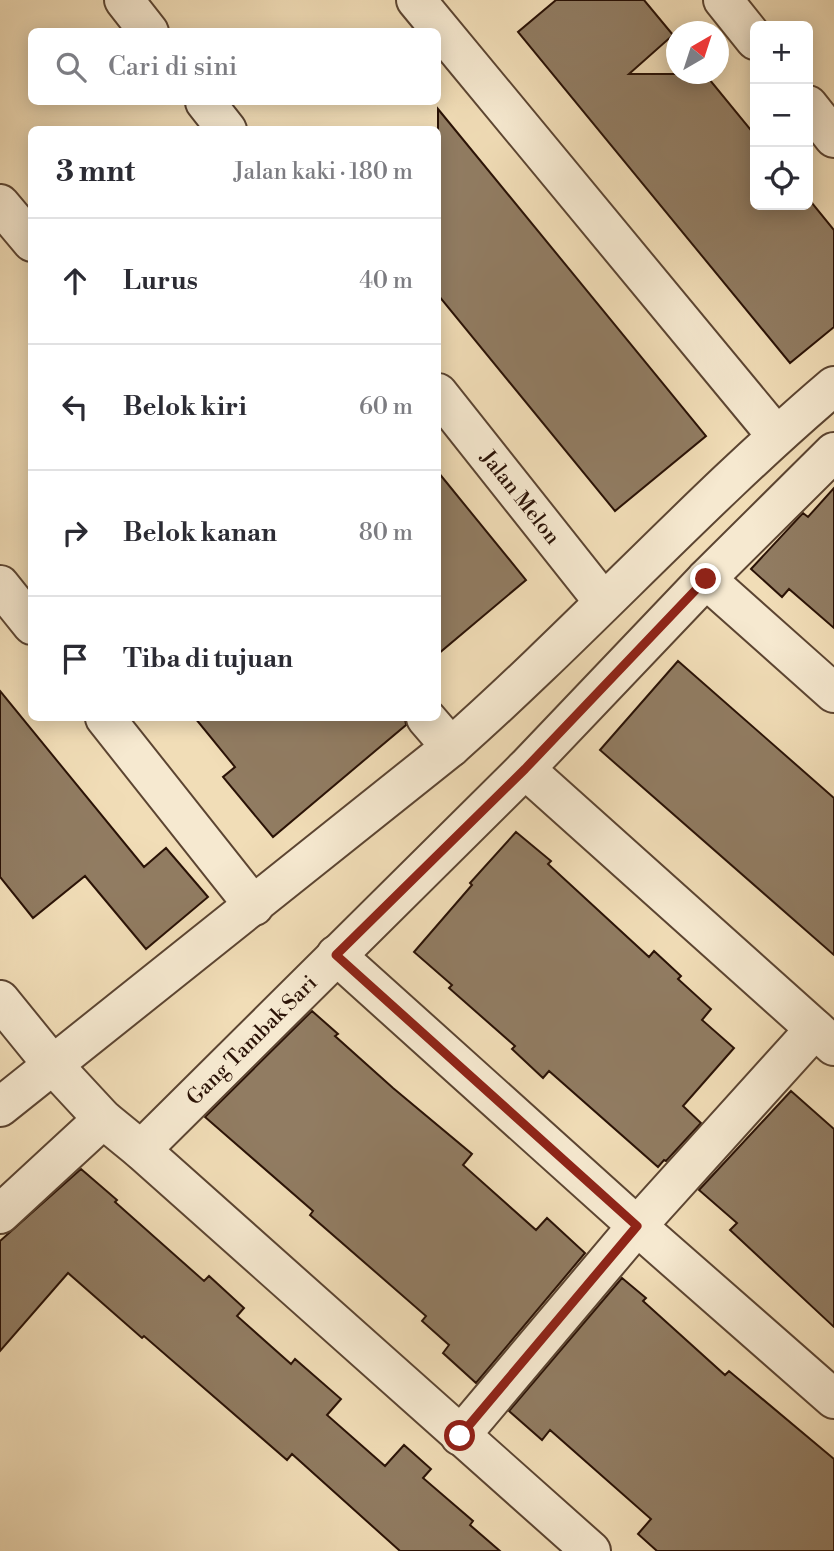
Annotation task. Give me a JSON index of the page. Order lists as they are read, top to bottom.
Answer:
{
  "streets": {
    "street": ["Jalan Melon", "Gang Tambak Sari"]
  },
  "north": "top right",
  "page": {
    "map_buttons": ["+", "−"],
    "search": "Cari di sini",
    "heading": ["3 mnt", "Jalan kaki · 180 m"],
    "list": [
      ["Lurus", "40 m"],
      ["Belok kiri", "60 m"],
      ["Belok kanan", "80 m"],
      "Tiba di tujuan"
    ]
  }
}
